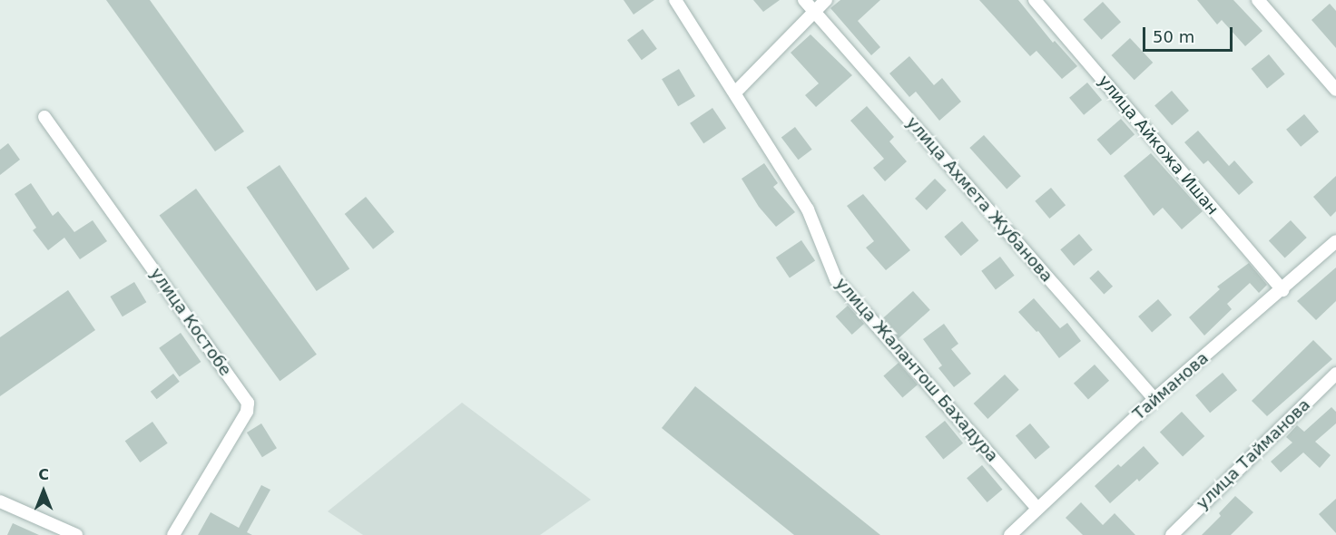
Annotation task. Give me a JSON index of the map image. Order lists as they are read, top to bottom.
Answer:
{
  "streets": {
    "street": [
      "улица Айкожа Ишан",
      "улица Ахмета Жубанова",
      "улица Костобе",
      "улица Жалантош Бахадура",
      "Тайманова",
      "улица Тайманова"
    ]
  },
  "crossings": [
    ["улица Айкожа Ишан", "Тайманова"],
    ["улица Ахмета Жубанова", "Тайманова"],
    ["улица Жалантош Бахадура", "Тайманова"]
  ],
  "scale_bar": "50 m",
  "north": "top"
}
